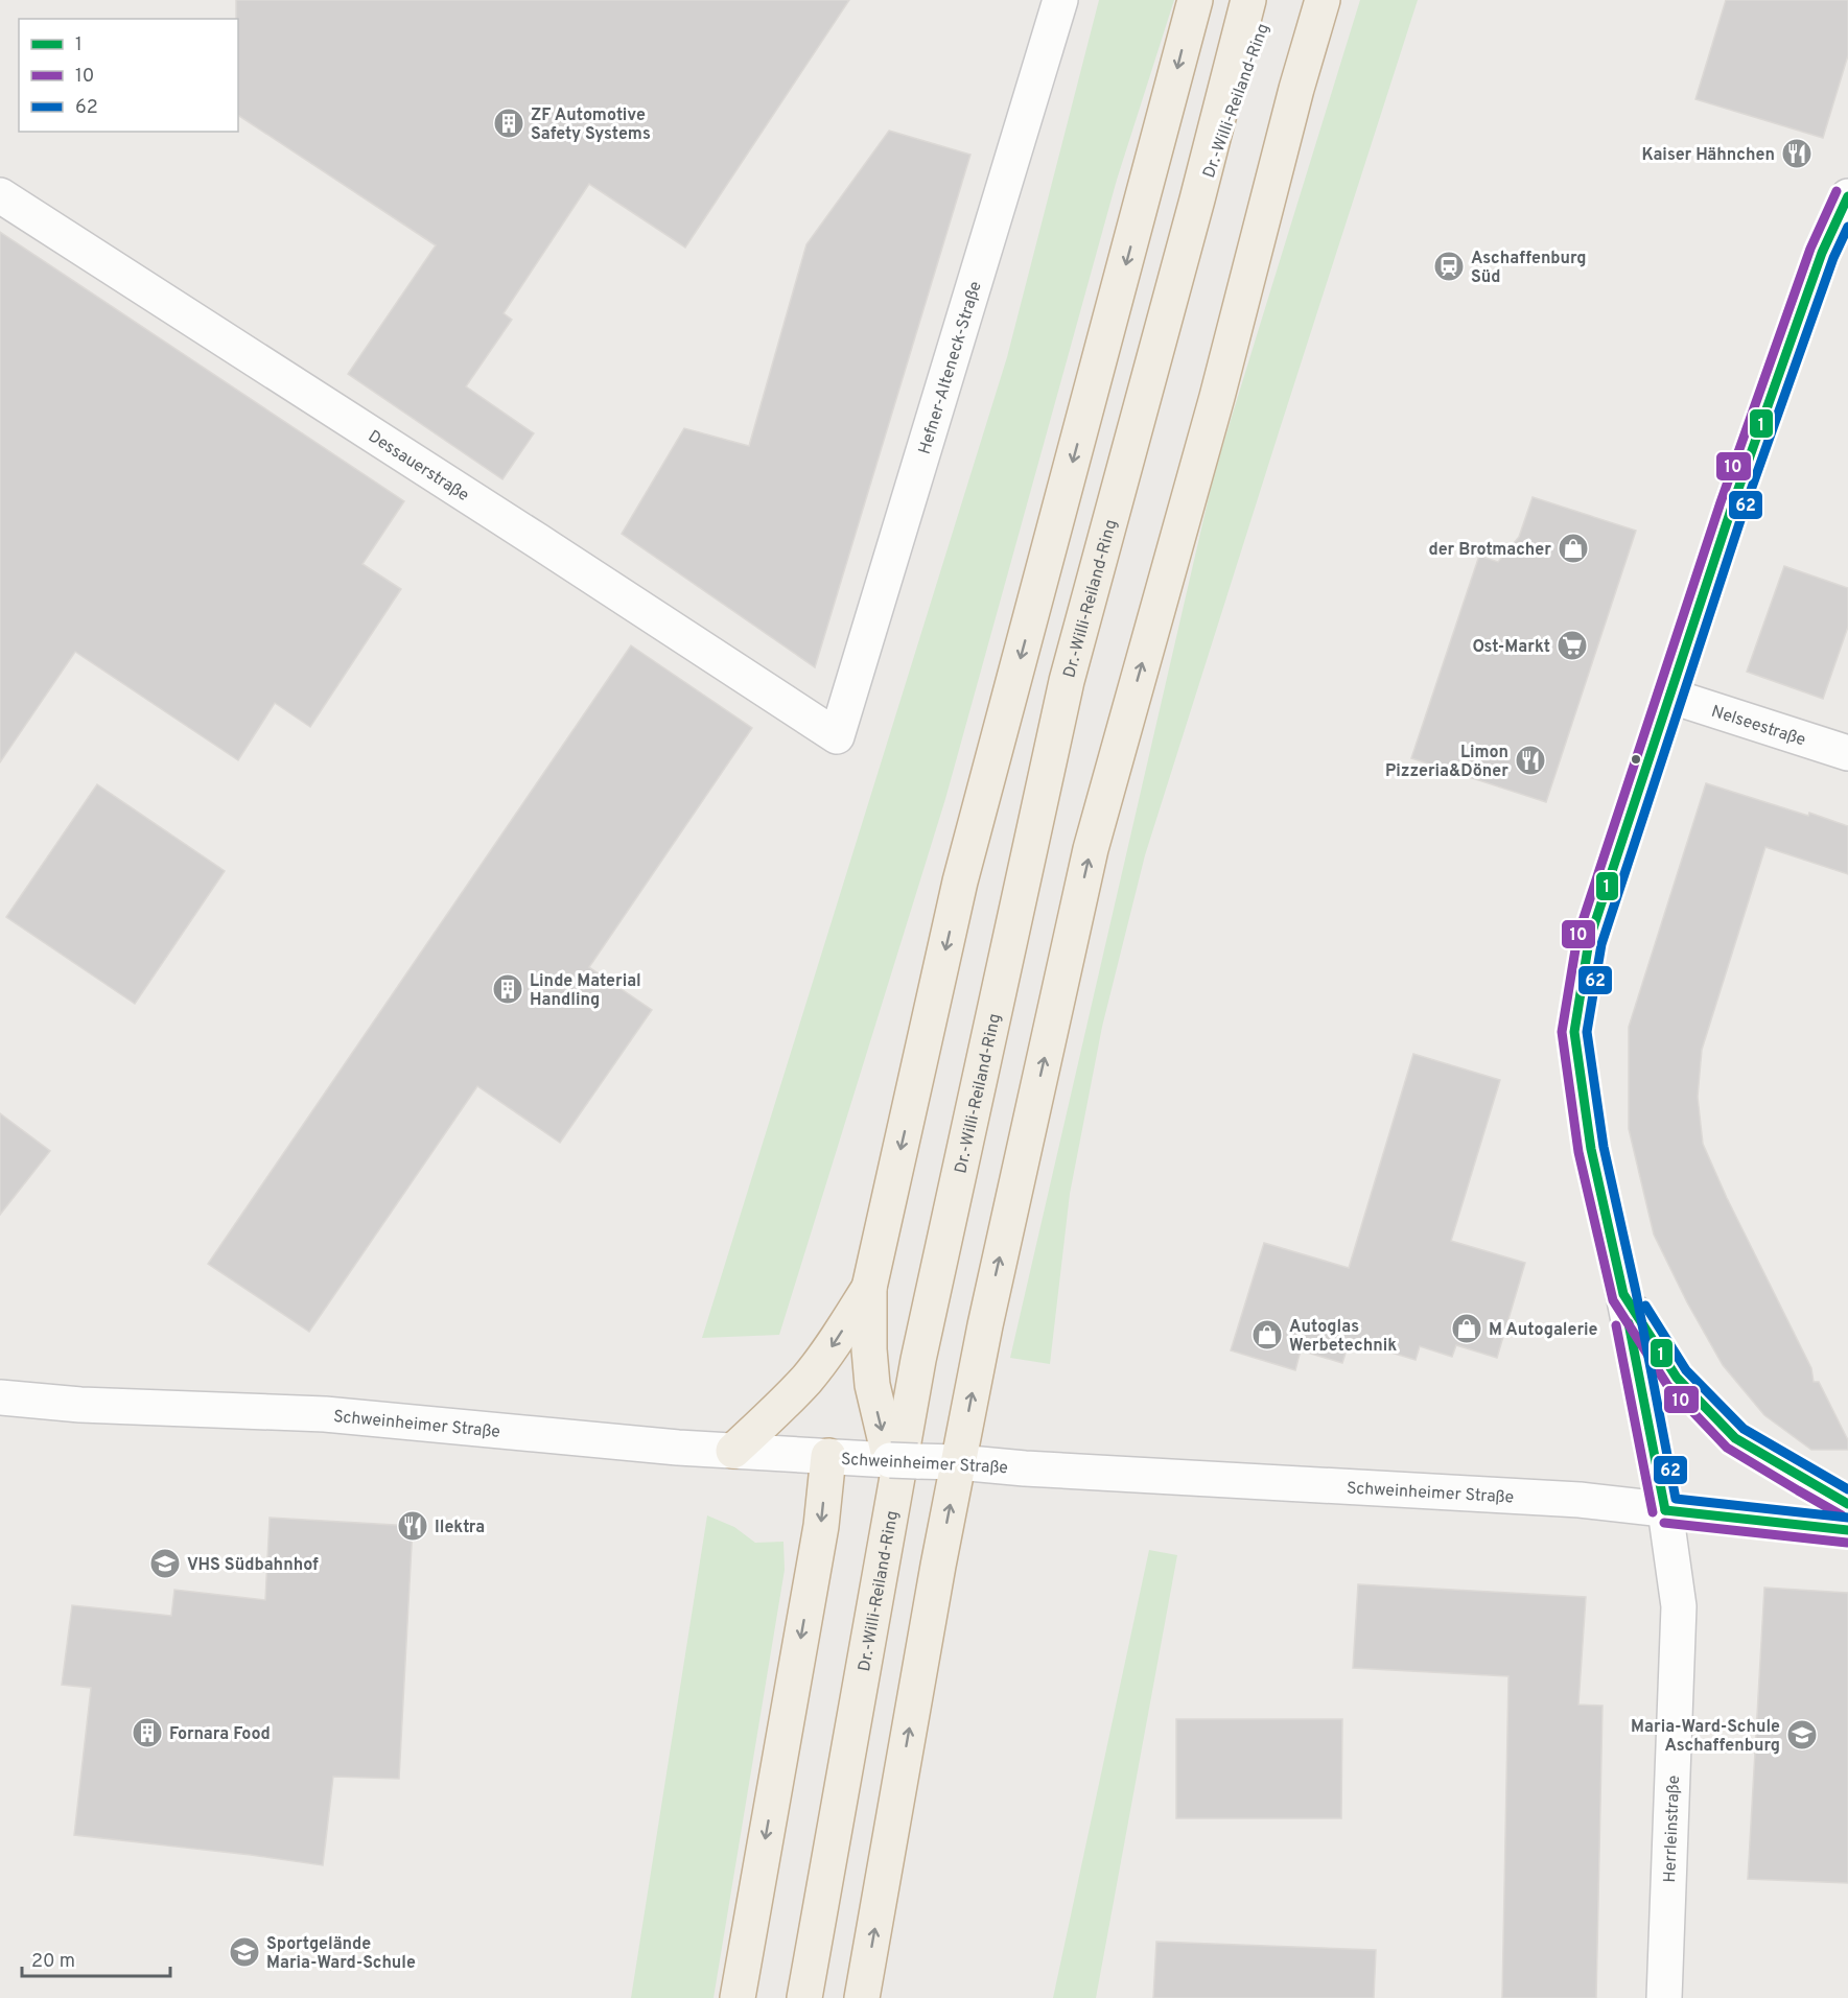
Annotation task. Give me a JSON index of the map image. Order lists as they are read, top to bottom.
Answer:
{
  "streets": {
    "highway": ["Dr.-Willi-Reiland-Ring"],
    "street": [
      "Hefner-Alteneck-Straße",
      "Dessauerstraße",
      "Nelseestraße",
      "Schweinheimer Straße",
      "Herrleinstraße"
    ]
  },
  "crossings": [
    ["Hefner-Alteneck-Straße", "Dessauerstraße"],
    ["Nelseestraße", "Herrleinstraße"],
    ["Schweinheimer Straße", "Herrleinstraße"]
  ],
  "places": {
    "building": ["ZF Automotive Safety Systems", "Linde Material Handling", "Fornara Food"],
    "restaurant": ["Kaiser Hähnchen", "Limon Pizzeria&Döner", "Ilektra"],
    "station": ["Aschaffenburg Süd"],
    "shop": ["der Brotmacher", "M Autogalerie", "Autoglas Werbetechnik"],
    "supermarket": ["Ost-Markt"],
    "school or university": ["VHS Südbahnhof", "Maria-Ward-Schule Aschaffenburg", "Sportgelände Maria-Ward-Schule"]
  },
  "lines": ["transit line 10", "transit line 1", "transit line 62"],
  "legend": ["1", "10", "62"],
  "scale_bar": "20 m"
}
